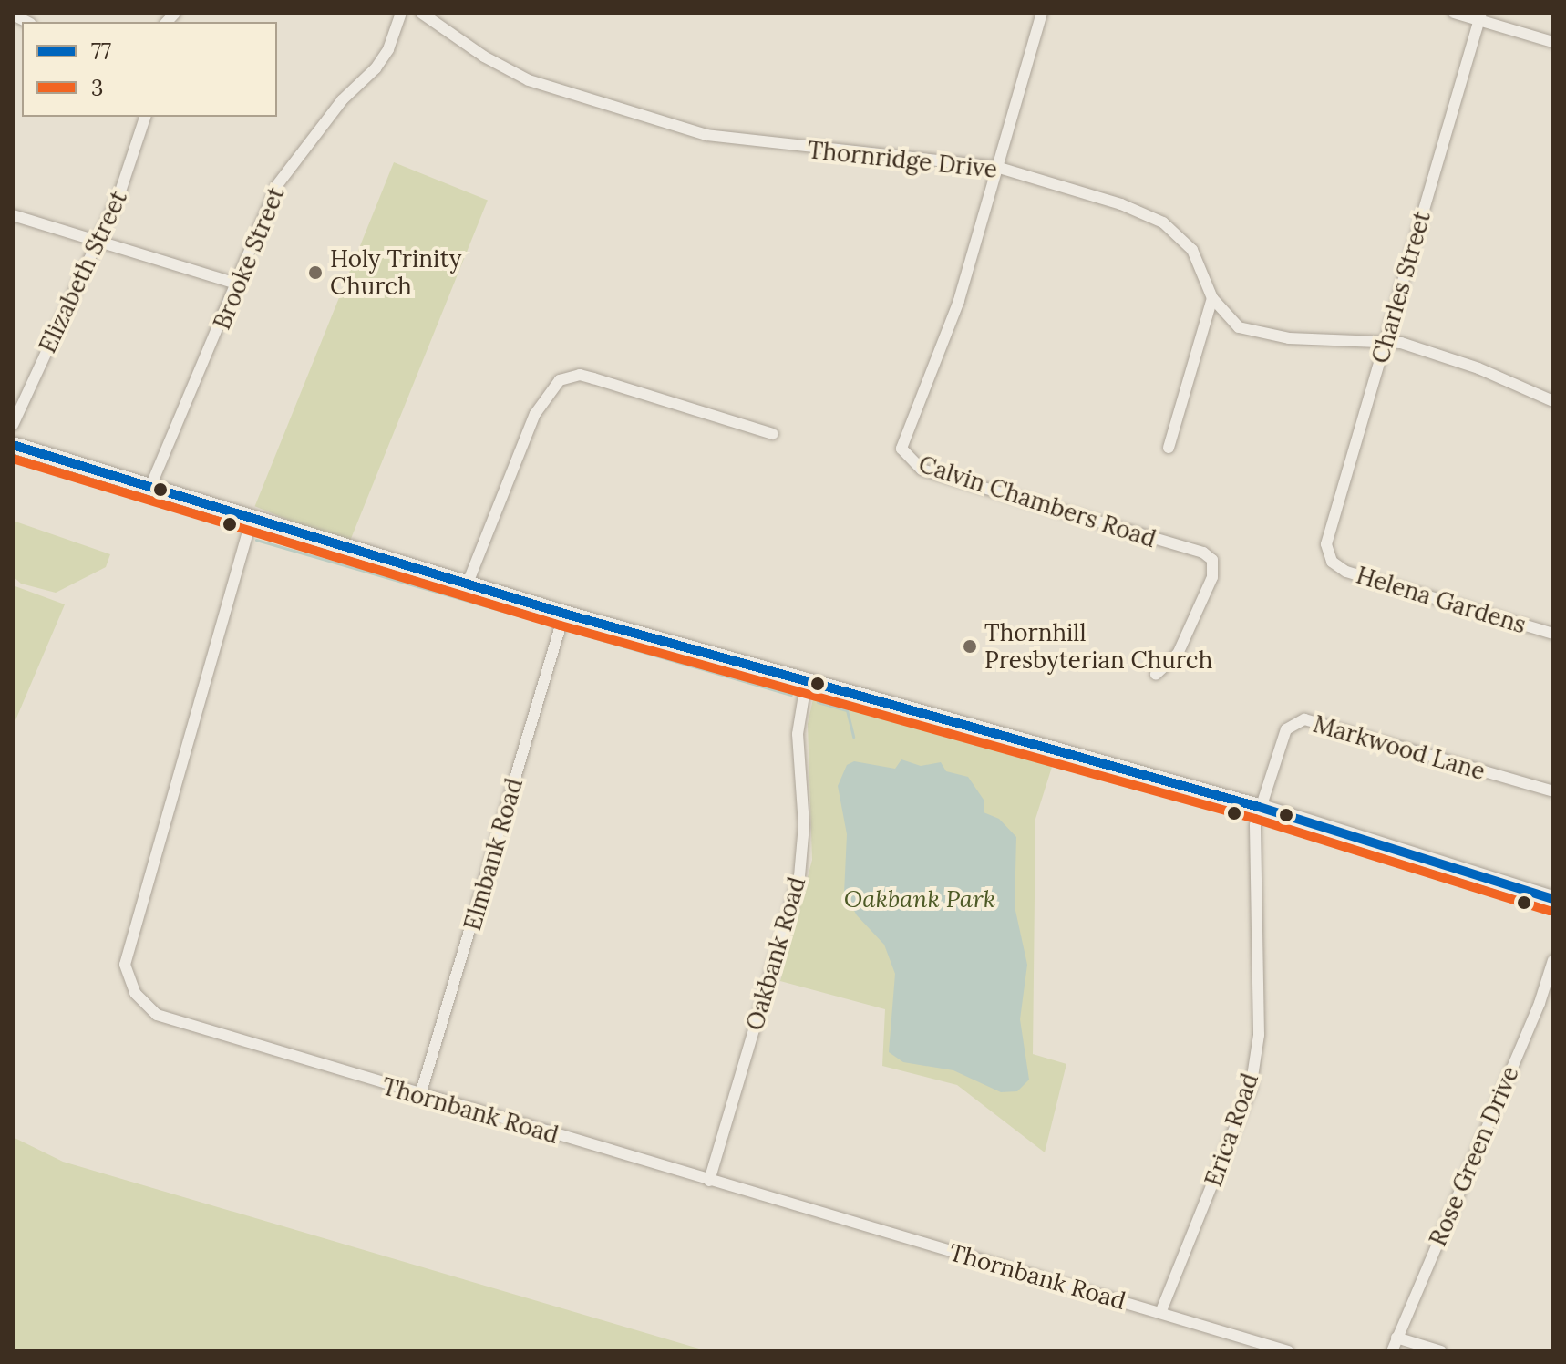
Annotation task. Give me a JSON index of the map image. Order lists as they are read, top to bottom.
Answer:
{
  "streets": {
    "street": [
      "Thornridge Drive",
      "Brooke Street",
      "Elizabeth Street",
      "Charles Street",
      "Calvin Chambers Road",
      "Helena Gardens",
      "Markwood Lane",
      "Elmbank Road",
      "Oakbank Road",
      "Thornbank Road",
      "Erica Road",
      "Rose Green Drive"
    ]
  },
  "crossings": [
    ["Thornridge Drive", "Charles Street"],
    ["Thornridge Drive", "Calvin Chambers Road"],
    ["Charles Street", "Helena Gardens"],
    ["Markwood Lane", "Erica Road"],
    ["Elmbank Road", "Thornbank Road"],
    ["Oakbank Road", "Thornbank Road"],
    ["Thornbank Road", "Erica Road"]
  ],
  "parks": ["Oakbank Park"],
  "places": ["Holy Trinity Church", "Thornhill Presbyterian Church"],
  "lines": ["transit line 77", "transit line 3"],
  "legend": ["77", "3"]
}
